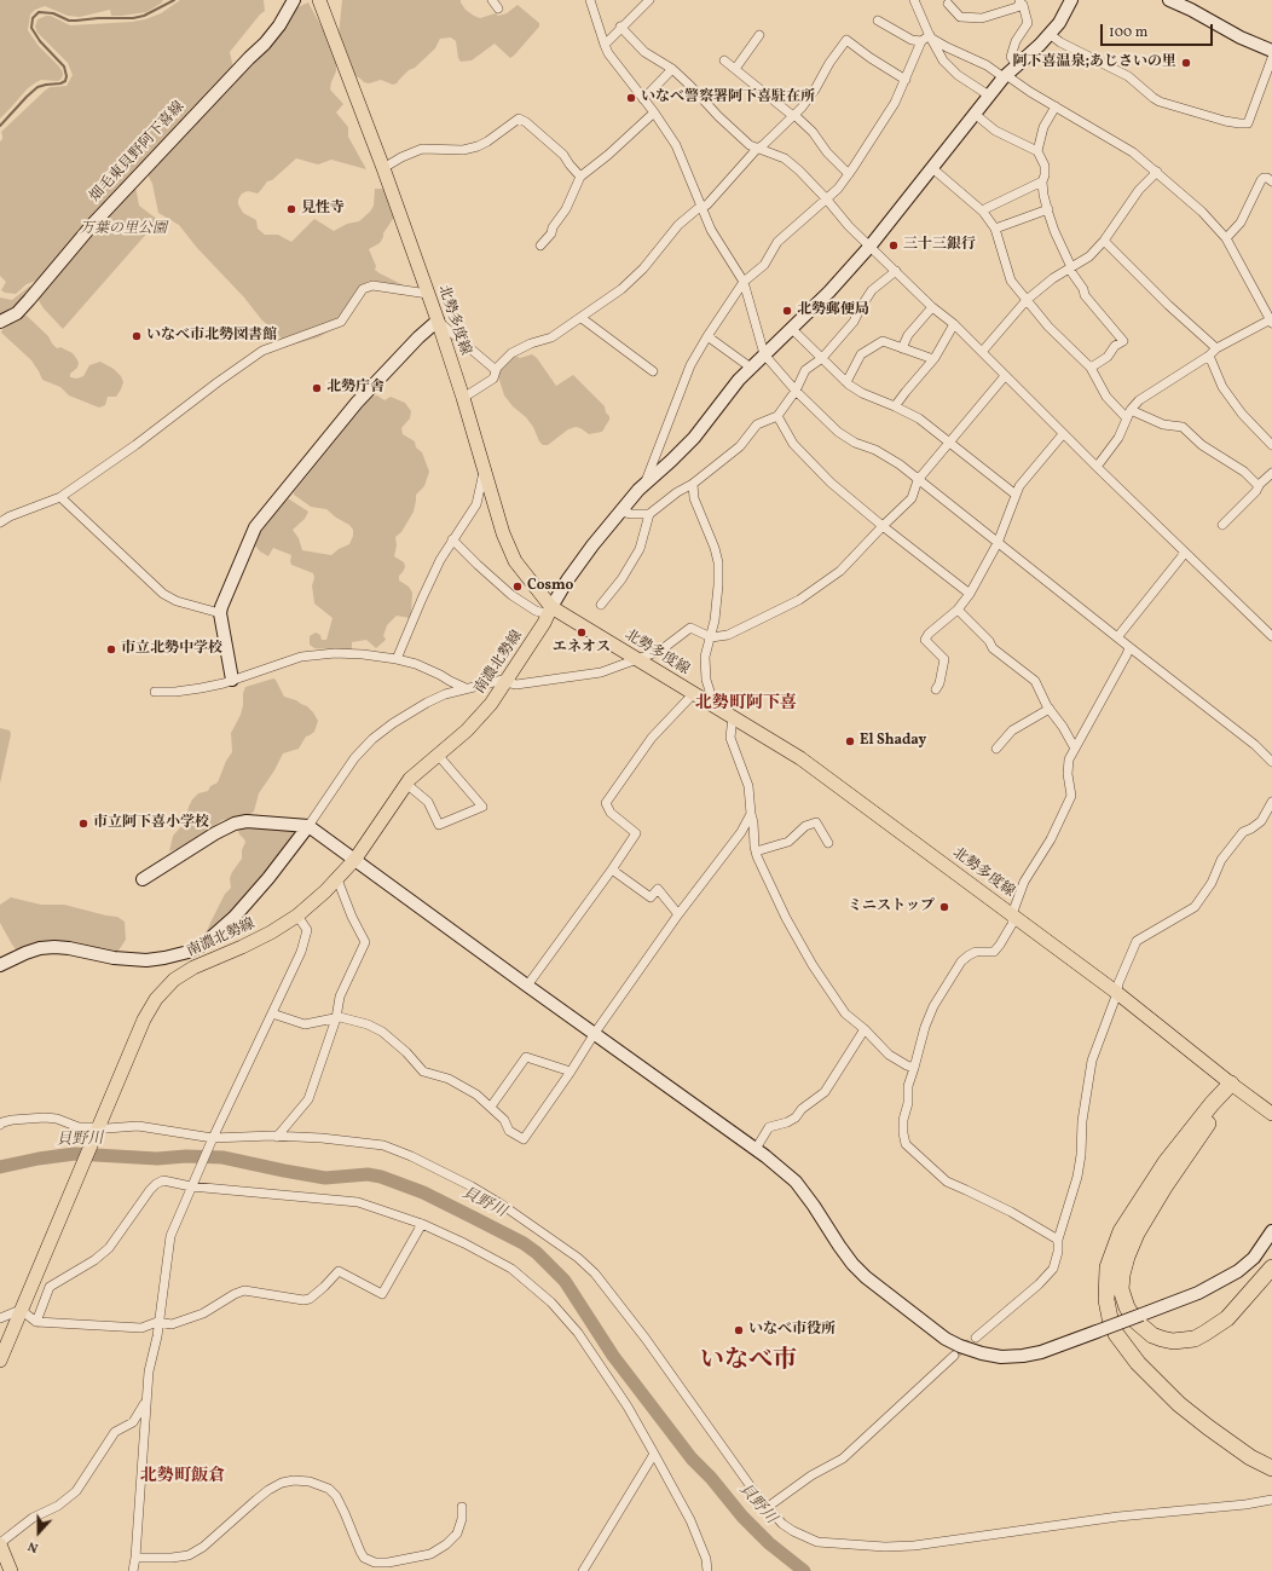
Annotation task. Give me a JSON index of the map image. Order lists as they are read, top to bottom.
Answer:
{
  "streets": {
    "main road": ["北勢多度線", "南濃北勢線"],
    "street": ["畑毛東貝野阿下喜線"]
  },
  "crossings": [
    ["北勢多度線", "南濃北勢線"]
  ],
  "districts": ["北勢町阿下喜", "いなべ市", "北勢町飯倉"],
  "water": ["貝野川"],
  "parks": ["万葉の里公園"],
  "places": [
    "阿下喜温泉;あじさいの里",
    "いなべ警察署阿下喜駐在所",
    "見性寺",
    "三十三銀行",
    "北勢郵便局",
    "いなべ市北勢図書館",
    "北勢庁舎",
    "Cosmo",
    "エネオス",
    "市立北勢中学校",
    "El Shaday",
    "市立阿下喜小学校",
    "ミニストップ",
    "いなべ市役所"
  ],
  "scale_bar": "100 m",
  "north": "bottom"
}
